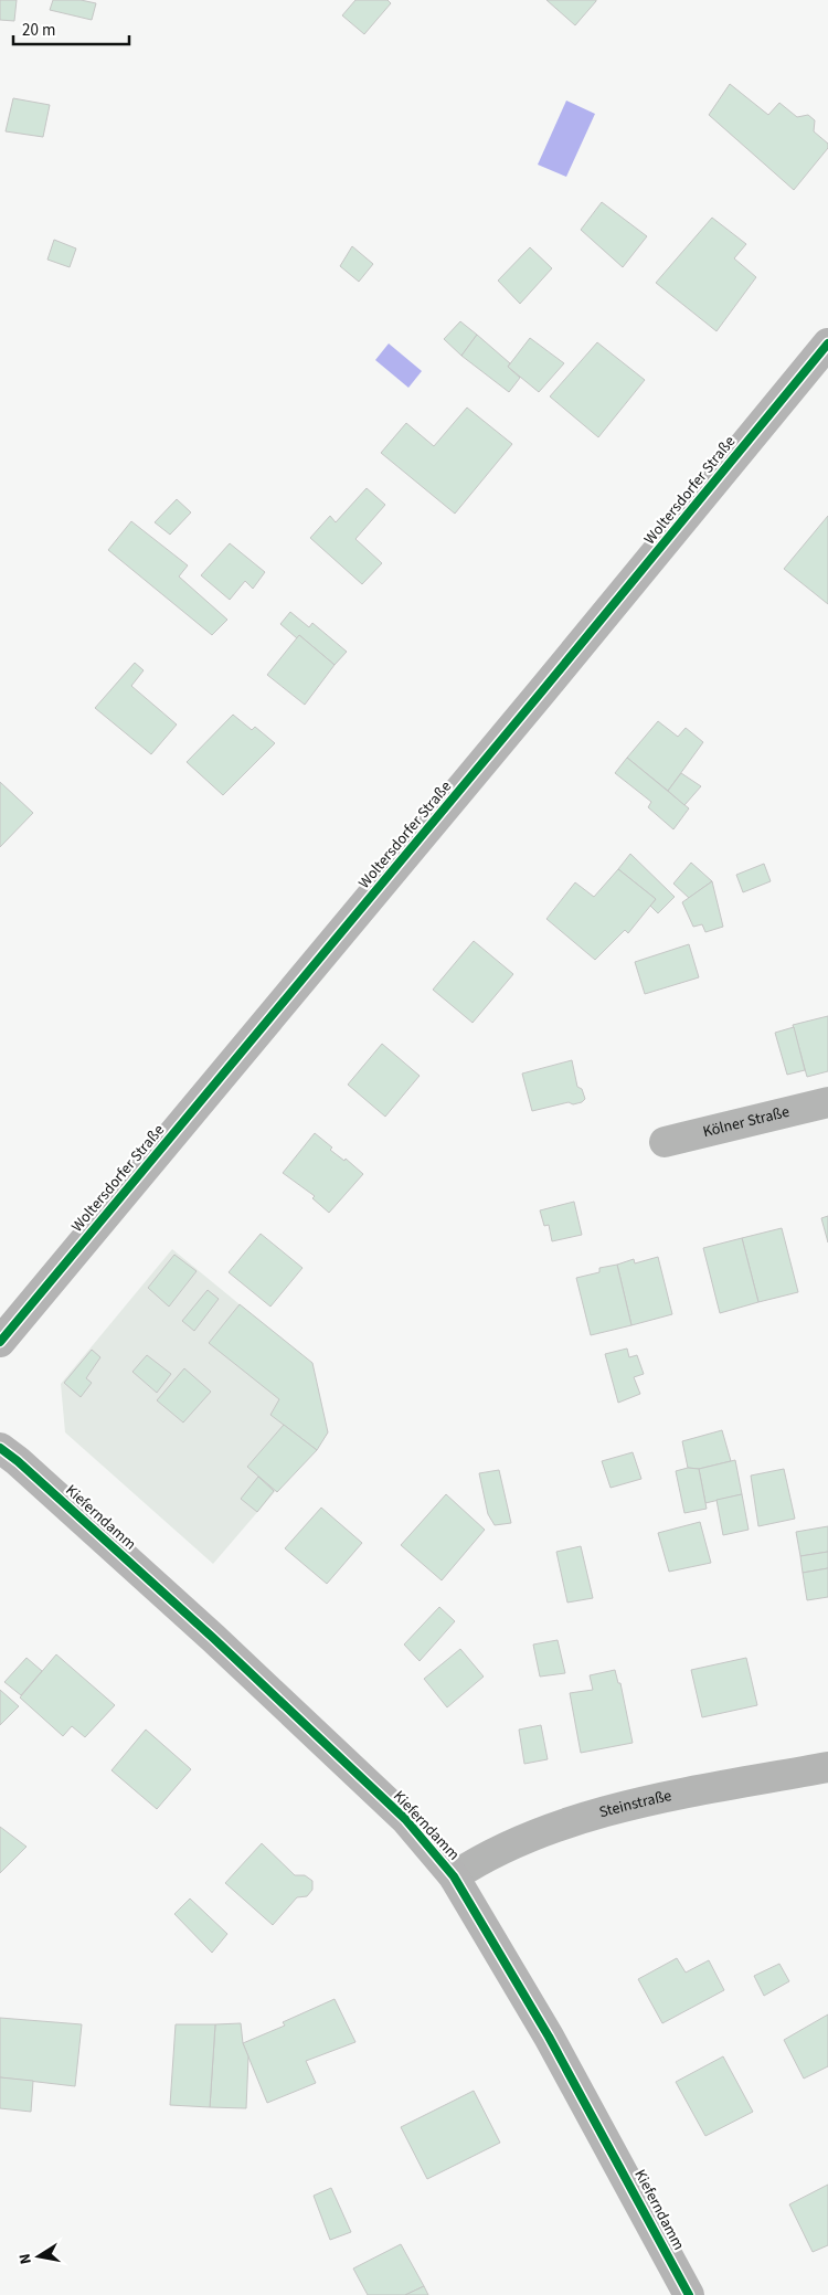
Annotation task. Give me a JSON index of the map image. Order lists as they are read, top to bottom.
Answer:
{
  "streets": {
    "street": [
      "Woltersdorfer Straße",
      "Kölner Straße",
      "Kieferndamm",
      "Steinstraße"
    ]
  },
  "crossings": [
    ["Kieferndamm", "Steinstraße"]
  ],
  "scale_bar": "20 m",
  "north": "left"
}
